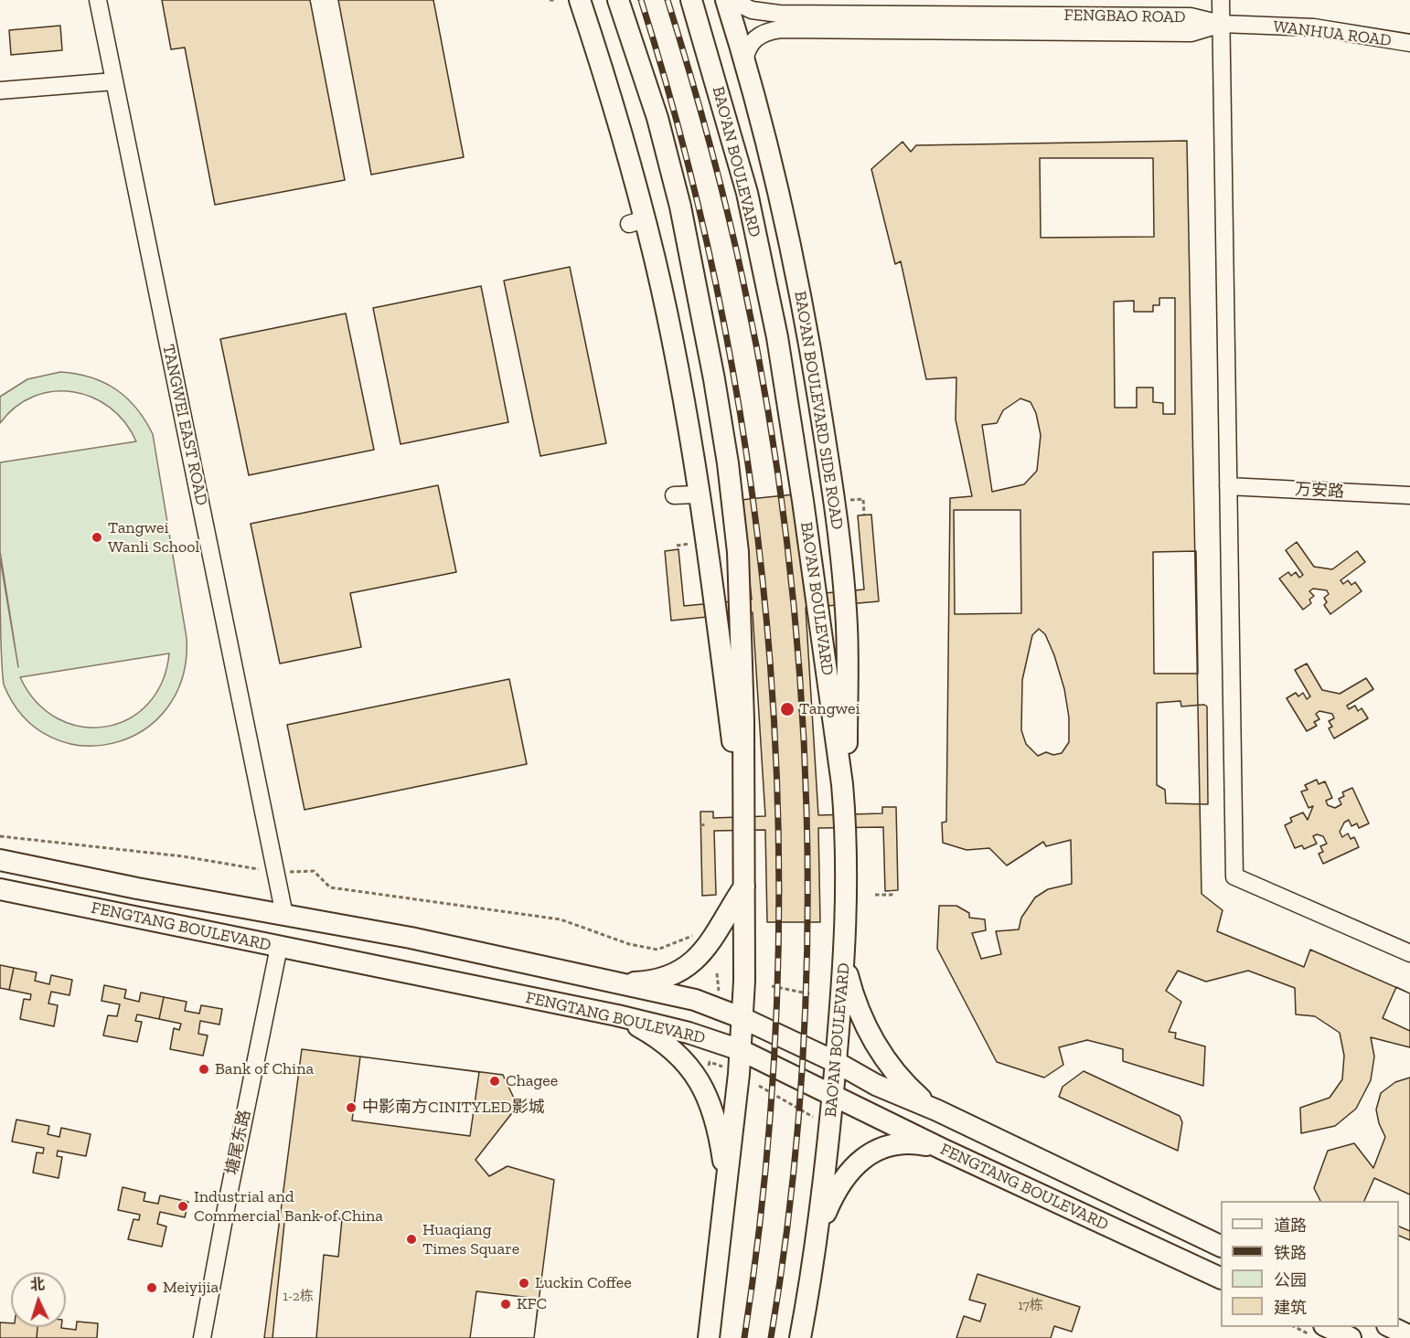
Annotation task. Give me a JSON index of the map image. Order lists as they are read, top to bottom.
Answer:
{
  "streets": {
    "main road": ["BAO'AN BOULEVARD", "BAO'AN BOULEVARD SIDE ROAD", "FENGTANG BOULEVARD"],
    "street": [
      "FENGBAO ROAD",
      "WANHUA ROAD",
      "TANGWEI EAST ROAD",
      "万安路",
      "塘尾东路"
    ]
  },
  "crossings": [
    ["FENGBAO ROAD", "WANHUA ROAD"],
    ["FENGBAO ROAD", "BAO'AN BOULEVARD SIDE ROAD"],
    ["BAO'AN BOULEVARD", "BAO'AN BOULEVARD SIDE ROAD"],
    ["BAO'AN BOULEVARD", "FENGTANG BOULEVARD"],
    ["TANGWEI EAST ROAD", "FENGTANG BOULEVARD"],
    ["FENGTANG BOULEVARD", "塘尾东路"]
  ],
  "places": [
    "Tangwei Wanli School",
    "Tangwei",
    "Bank of China",
    "Chagee",
    "中影南方CINITYLED影城",
    "Industrial and Commercial Bank of China",
    "Huaqiang Times Square",
    "Luckin Coffee",
    "Meiyijia",
    "KFC"
  ],
  "house_numbers": ["1-2栋", "17栋"],
  "legend": [
    "道路",
    "铁路",
    "公园",
    "建筑"
  ],
  "north": "top"
}
